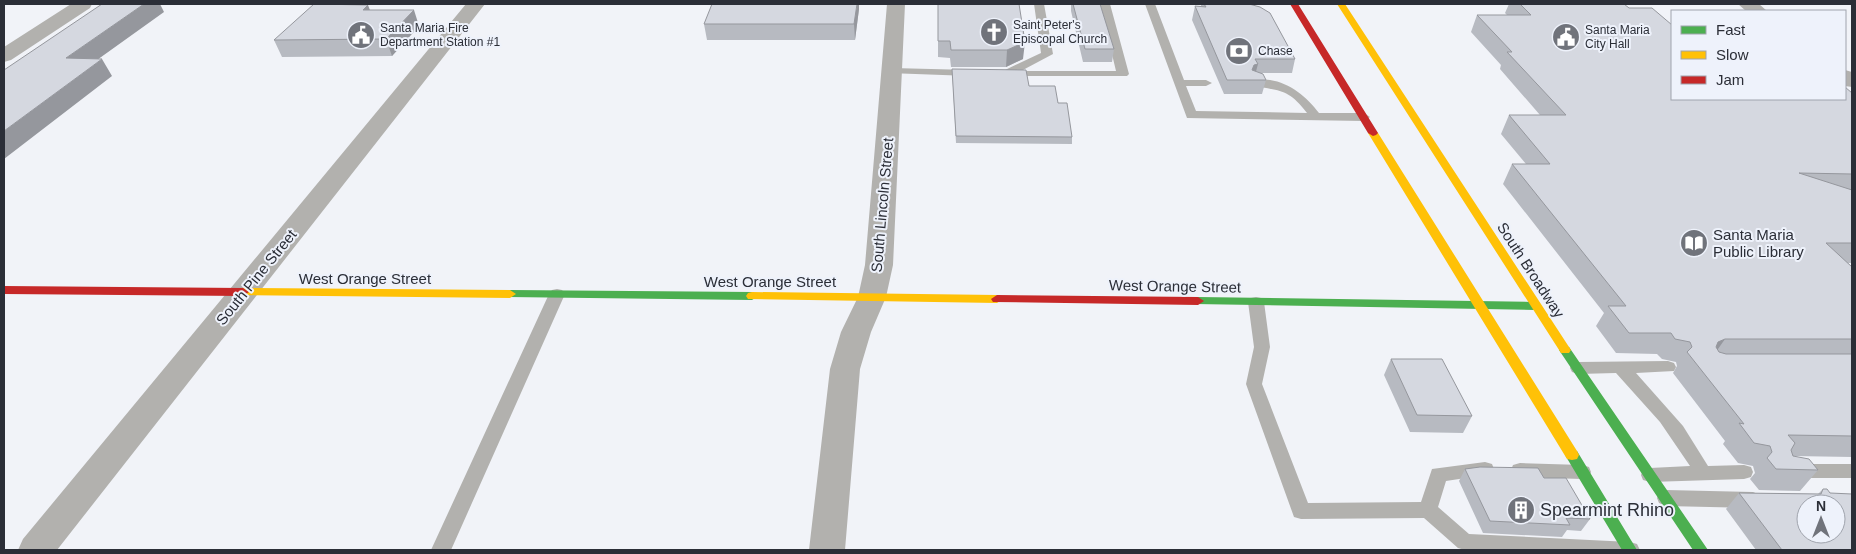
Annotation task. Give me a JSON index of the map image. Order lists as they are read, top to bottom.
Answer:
{
  "streets": {
    "main road": ["South Broadway", "West Orange Street"],
    "street": ["South Lincoln Street", "South Pine Street"]
  },
  "crossings": [
    ["South Lincoln Street", "West Orange Street"],
    ["South Broadway", "West Orange Street"],
    ["South Pine Street", "West Orange Street"]
  ],
  "places": {
    "church": ["Saint Peter's Episcopal Church"],
    "public building": ["Santa Maria Fire Department Station #1", "Santa Maria City Hall"],
    "bank": ["Chase"],
    "library": ["Santa Maria Public Library"],
    "building": ["Spearmint Rhino"]
  },
  "legend": ["Fast", "Slow", "Jam"],
  "north": "top"
}
